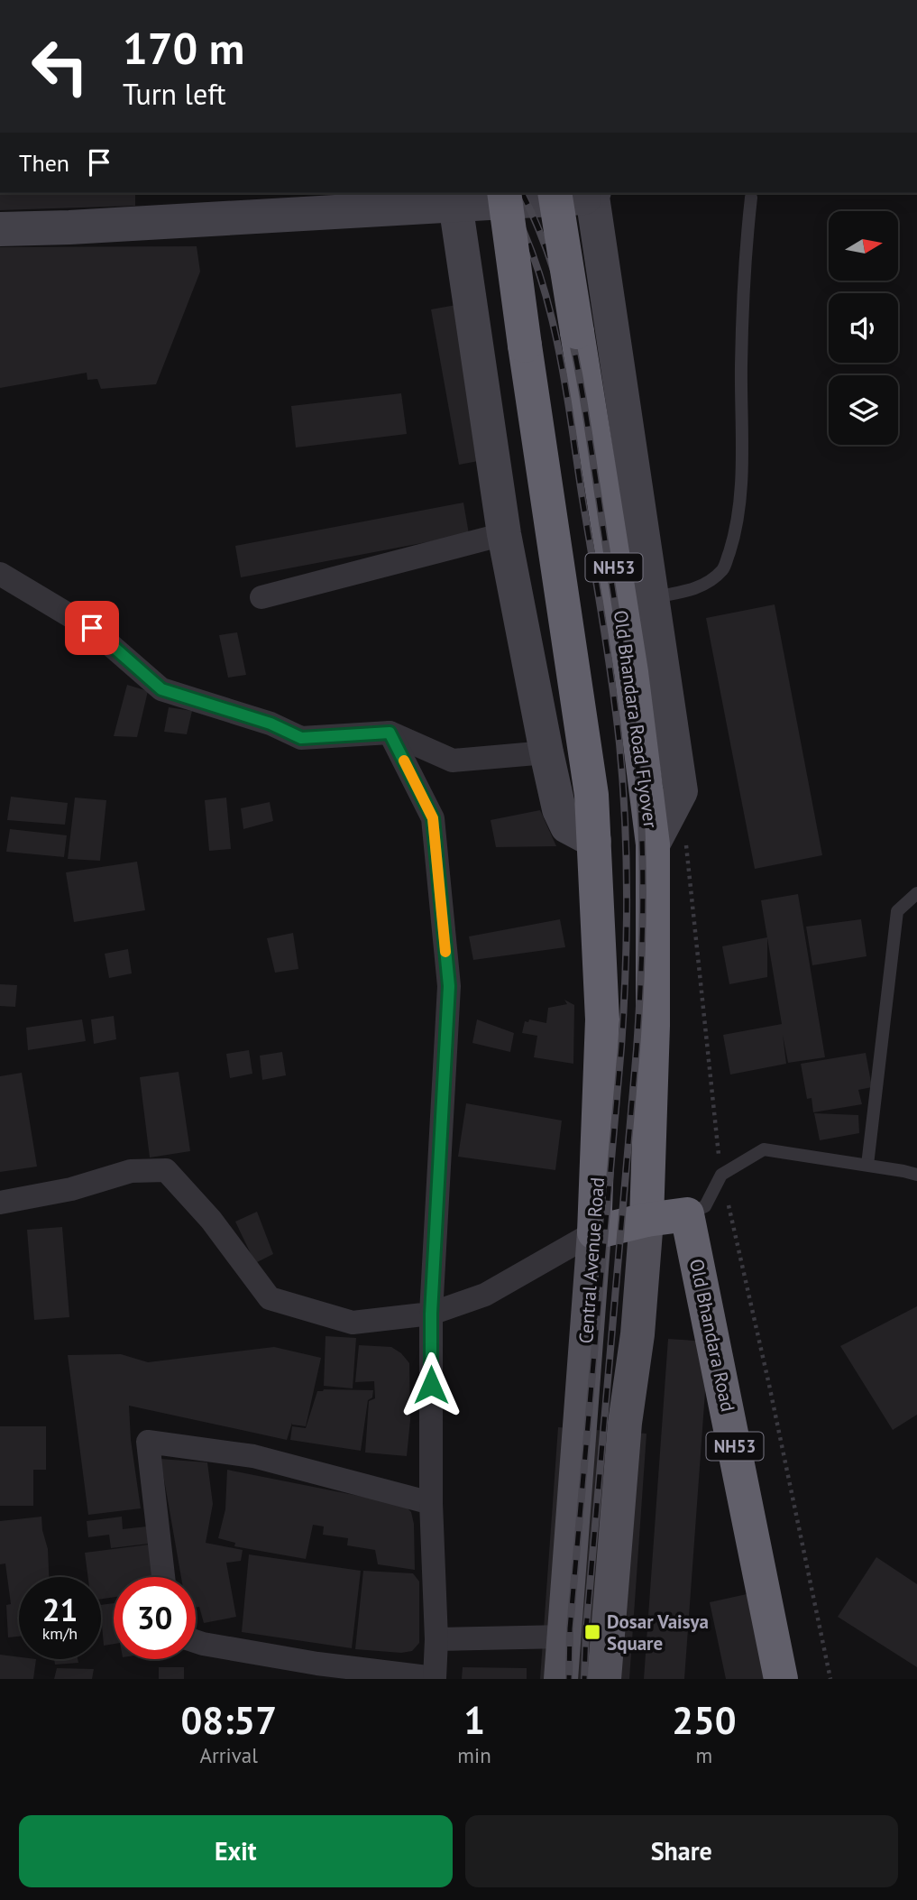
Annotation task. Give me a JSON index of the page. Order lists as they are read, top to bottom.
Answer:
{
  "streets": {
    "highway": [
      "NH53",
      "Old Bhandara Road Flyover",
      "Central Avenue Road",
      "Old Bhandara Road"
    ]
  },
  "crossings": [
    ["NH53", "Old Bhandara Road Flyover"],
    ["NH53", "Central Avenue Road"]
  ],
  "places": {
    "transit": ["Dosar Vaisya Square"]
  },
  "north": "right",
  "page": {
    "turn": ["170 m", "Turn left"],
    "then": "Then",
    "speed": "21 km/h",
    "limit": "30",
    "eta": [
      "08:57",
      "Arrival",
      "1",
      "min",
      "250",
      "m"
    ],
    "buttons": ["Exit", "Share"]
  }
}
